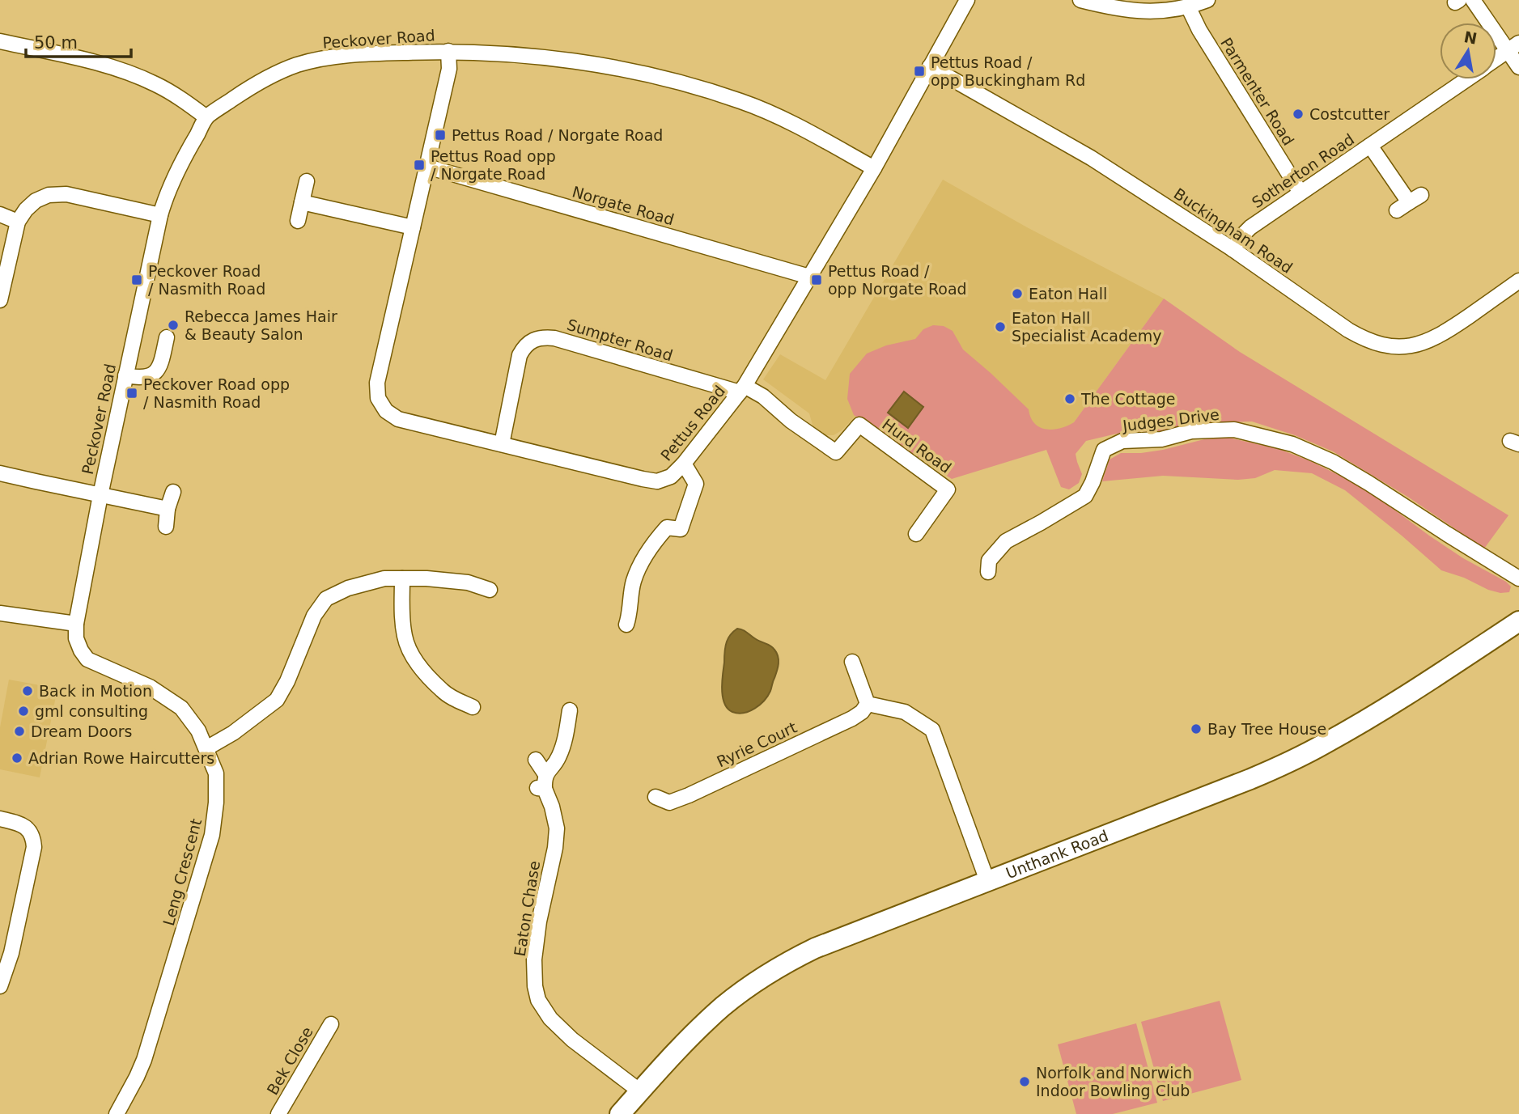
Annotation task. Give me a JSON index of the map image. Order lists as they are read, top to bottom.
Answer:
{
  "streets": {
    "street": [
      "Peckover Road",
      "Parmenter Road",
      "Sotherton Road",
      "Norgate Road",
      "Buckingham Road",
      "Sumpter Road",
      "Judges Drive",
      "Pettus Road",
      "Hurd Road",
      "Ryrie Court",
      "Unthank Road",
      "Leng Crescent",
      "Eaton Chase",
      "Bek Close"
    ]
  },
  "crossings": [
    ["Peckover Road", "Pettus Road"],
    ["Peckover Road", "Leng Crescent"],
    ["Parmenter Road", "Sotherton Road"],
    ["Sotherton Road", "Buckingham Road"],
    ["Norgate Road", "Pettus Road"],
    ["Buckingham Road", "Pettus Road"],
    ["Sumpter Road", "Pettus Road"],
    ["Sumpter Road", "Hurd Road"],
    ["Pettus Road", "Hurd Road"],
    ["Unthank Road", "Eaton Chase"]
  ],
  "places": {
    "transit": [
      "Pettus Road / opp Buckingham Rd",
      "Pettus Road / Norgate Road",
      "Pettus Road opp / Norgate Road",
      "Peckover Road / Nasmith Road",
      "Pettus Road / opp Norgate Road",
      "Peckover Road opp / Nasmith Road"
    ],
    "other": [
      "Costcutter",
      "Eaton Hall",
      "Rebecca James Hair & Beauty Salon",
      "Eaton Hall Specialist Academy",
      "The Cottage",
      "Back in Motion",
      "gml consulting",
      "Bay Tree House",
      "Dream Doors",
      "Adrian Rowe Haircutters",
      "Norfolk and Norwich Indoor Bowling Club"
    ]
  },
  "scale_bar": "50 m",
  "north": "top"
}
